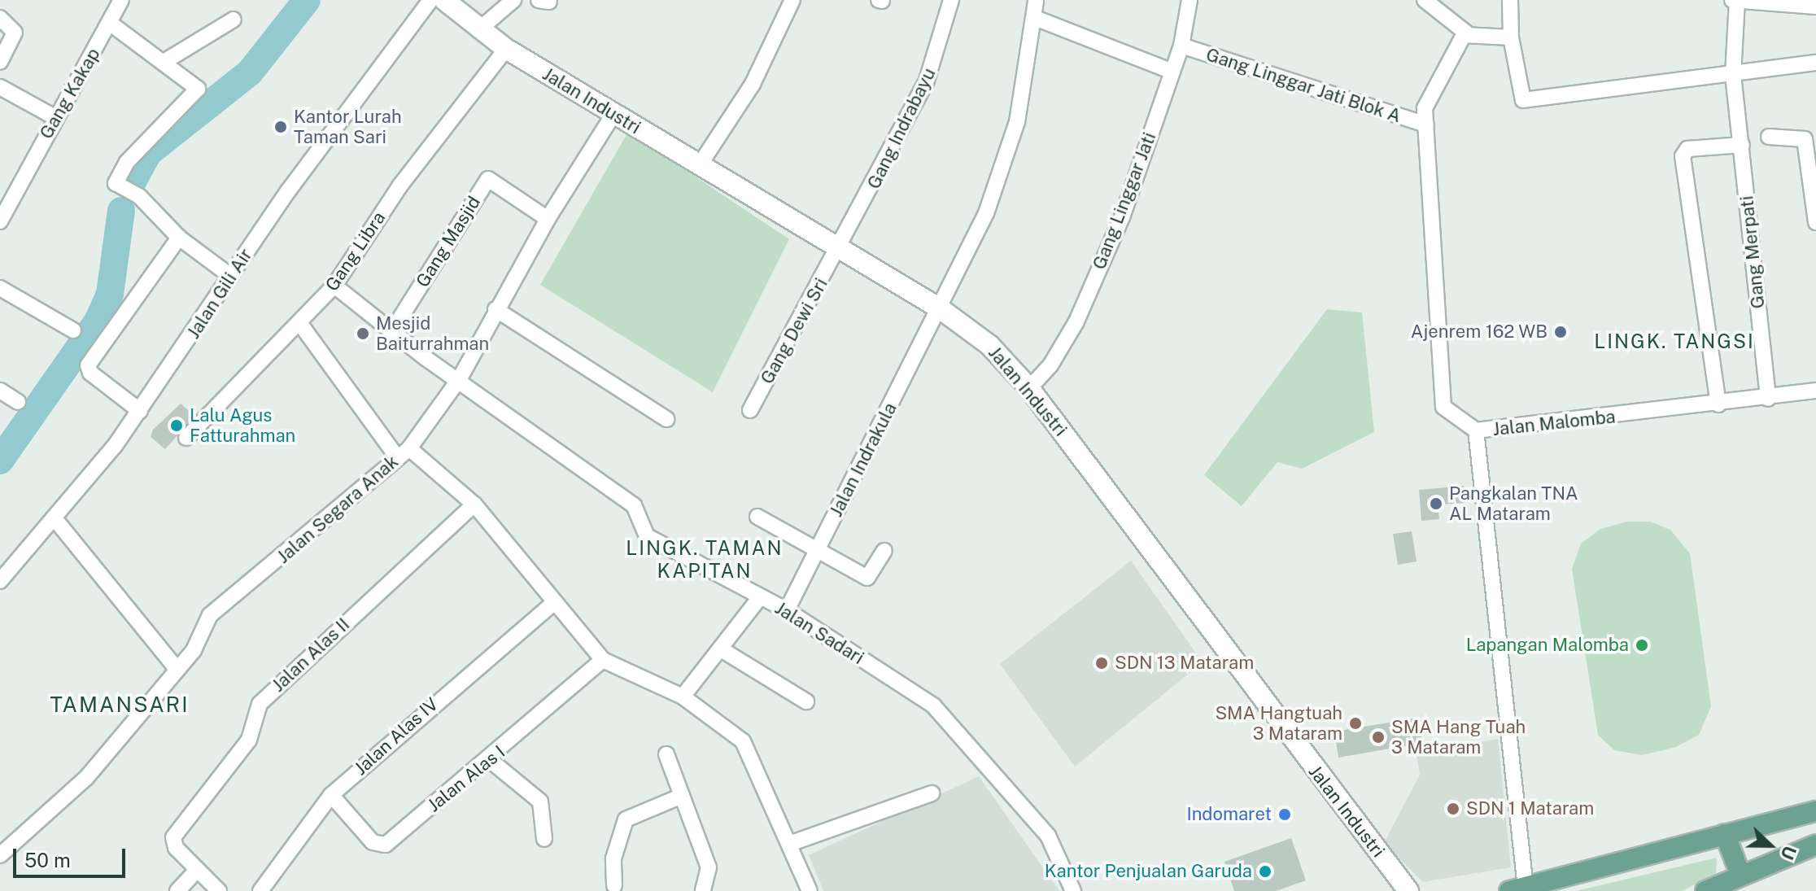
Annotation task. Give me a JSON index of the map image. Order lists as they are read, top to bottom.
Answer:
{
  "streets": {
    "street": [
      "Gang Linggar Jati Blok A",
      "Gang Kakap",
      "Jalan Industri",
      "Gang Indrabayu",
      "Gang Linggar Jati",
      "Gang Masjid",
      "Gang Libra",
      "Gang Merpati",
      "Jalan Gili Air",
      "Gang Dewi Sri",
      "Jalan Malomba",
      "Jalan Indrakula",
      "Jalan Segara Anak",
      "Jalan Sadari",
      "Jalan Alas II",
      "Jalan Alas IV",
      "Jalan Alas I"
    ]
  },
  "crossings": [
    ["Gang Linggar Jati Blok A", "Gang Linggar Jati"],
    ["Jalan Industri", "Gang Indrabayu"],
    ["Jalan Industri", "Gang Linggar Jati"],
    ["Jalan Industri", "Gang Libra"],
    ["Jalan Industri", "Gang Dewi Sri"],
    ["Jalan Industri", "Jalan Indrakula"],
    ["Jalan Industri", "Jalan Segara Anak"],
    ["Gang Indrabayu", "Gang Dewi Sri"],
    ["Gang Masjid", "Jalan Segara Anak"],
    ["Gang Merpati", "Jalan Malomba"],
    ["Jalan Indrakula", "Jalan Sadari"],
    ["Jalan Segara Anak", "Jalan Sadari"],
    ["Jalan Alas IV", "Jalan Alas I"]
  ],
  "districts": ["LINGK. TANGSI", "LINGK. TAMAN KAPITAN", "TAMANSARI"],
  "places": [
    "Kantor Lurah Taman Sari",
    "Ajenrem 162 WB",
    "Mesjid Baiturrahman",
    "Lalu Agus Fatturahman",
    "Pangkalan TNA AL Mataram",
    "Lapangan Malomba",
    "SDN 13 Mataram",
    "SMA Hangtuah 3 Mataram",
    "SMA Hang Tuah 3 Mataram",
    "SDN 1 Mataram",
    "Indomaret",
    "Kantor Penjualan Garuda"
  ],
  "scale_bar": "50 m",
  "north": "right"
}
